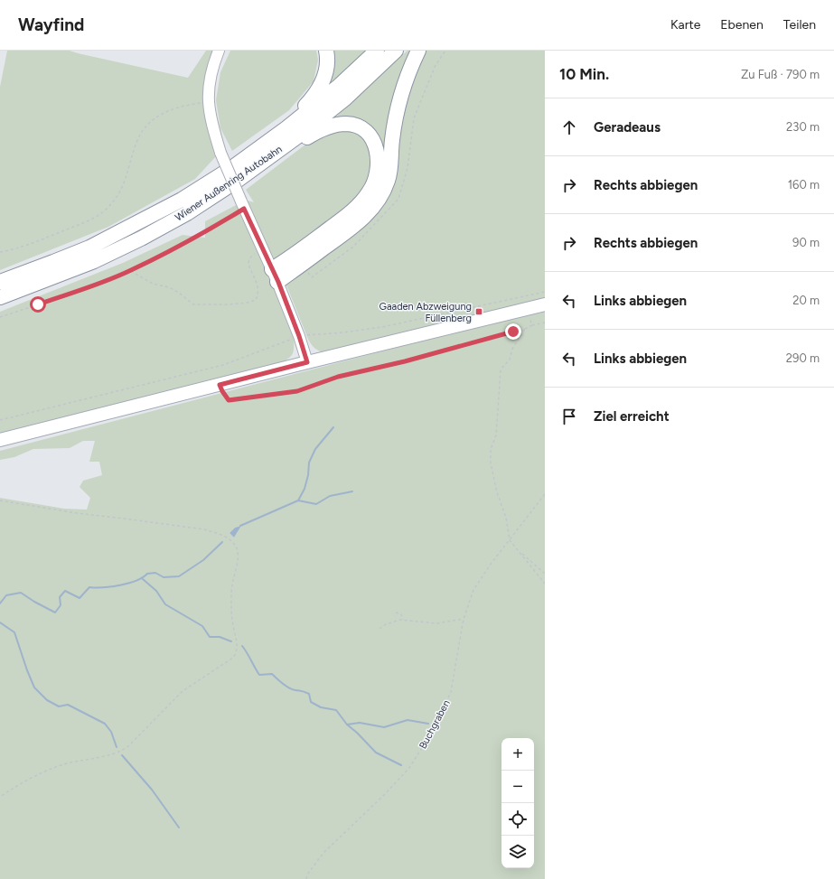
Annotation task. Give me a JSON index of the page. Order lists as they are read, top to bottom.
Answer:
{
  "streets": {
    "highway": ["Wiener Außenring Autobahn"],
    "path": ["Buchgraben"]
  },
  "places": {
    "transit": ["Gaaden Abzweigung Füllenberg"]
  },
  "page": {
    "header": "Wayfind",
    "nav": ["Karte", "Ebenen", "Teilen"],
    "heading": ["10 Min.", "Zu Fuß · 790 m"],
    "list": [
      ["Geradeaus", "230 m"],
      ["Rechts abbiegen", "160 m"],
      ["Rechts abbiegen", "90 m"],
      ["Links abbiegen", "20 m"],
      ["Links abbiegen", "290 m"],
      "Ziel erreicht"
    ],
    "map_buttons": ["+", "−"]
  }
}
